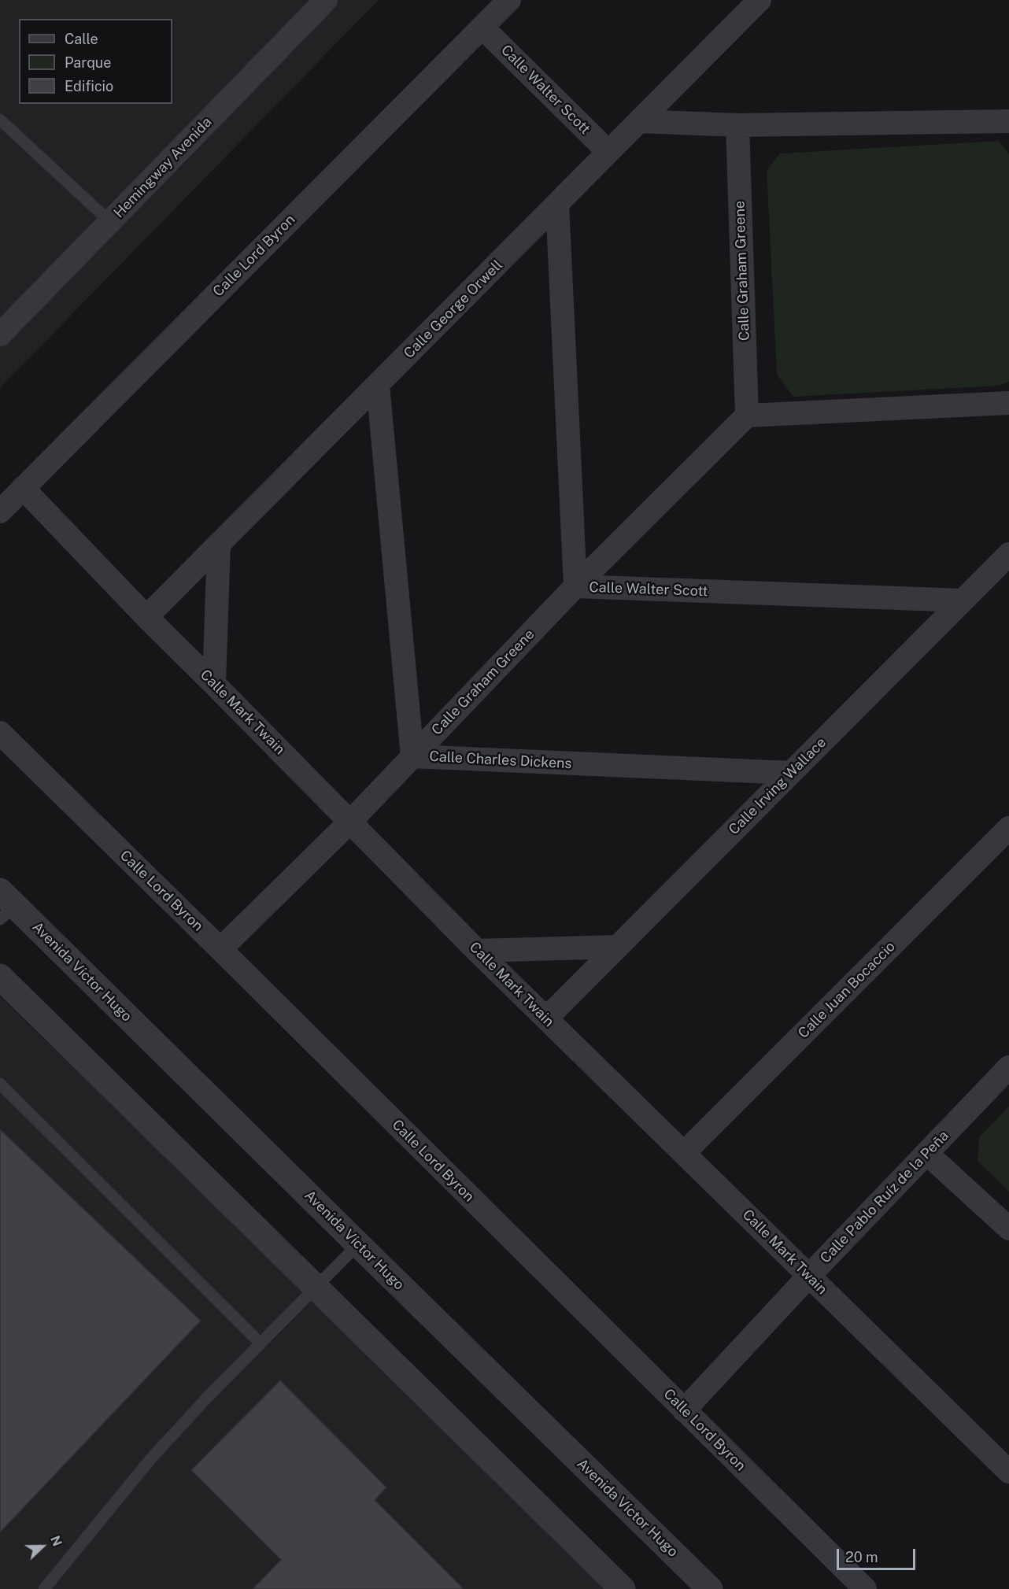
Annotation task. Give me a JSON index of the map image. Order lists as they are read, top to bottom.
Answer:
{
  "streets": {
    "street": [
      "Calle Walter Scott",
      "Hemingway Avenida",
      "Calle Lord Byron",
      "Calle Graham Greene",
      "Calle George Orwell",
      "Calle Mark Twain",
      "Calle Charles Dickens",
      "Calle Irving Wallace",
      "Avenida Víctor Hugo",
      "Calle Juan Bocaccio",
      "Calle Pablo Ruíz de la Peña"
    ]
  },
  "crossings": [
    ["Calle Walter Scott", "Calle Lord Byron"],
    ["Calle Walter Scott", "Calle Graham Greene"],
    ["Calle Walter Scott", "Calle George Orwell"],
    ["Calle Walter Scott", "Calle Irving Wallace"],
    ["Calle Lord Byron", "Calle Graham Greene"],
    ["Calle Lord Byron", "Calle Mark Twain"],
    ["Calle Lord Byron", "Calle Pablo Ruíz de la Peña"],
    ["Calle Graham Greene", "Calle Mark Twain"],
    ["Calle Graham Greene", "Calle Charles Dickens"],
    ["Calle George Orwell", "Calle Mark Twain"],
    ["Calle George Orwell", "Calle Charles Dickens"],
    ["Calle Mark Twain", "Calle Irving Wallace"],
    ["Calle Mark Twain", "Calle Juan Bocaccio"],
    ["Calle Mark Twain", "Calle Pablo Ruíz de la Peña"],
    ["Calle Charles Dickens", "Calle Irving Wallace"]
  ],
  "legend": ["Calle", "Parque", "Edificio"],
  "scale_bar": "20 m",
  "north": "right"
}
